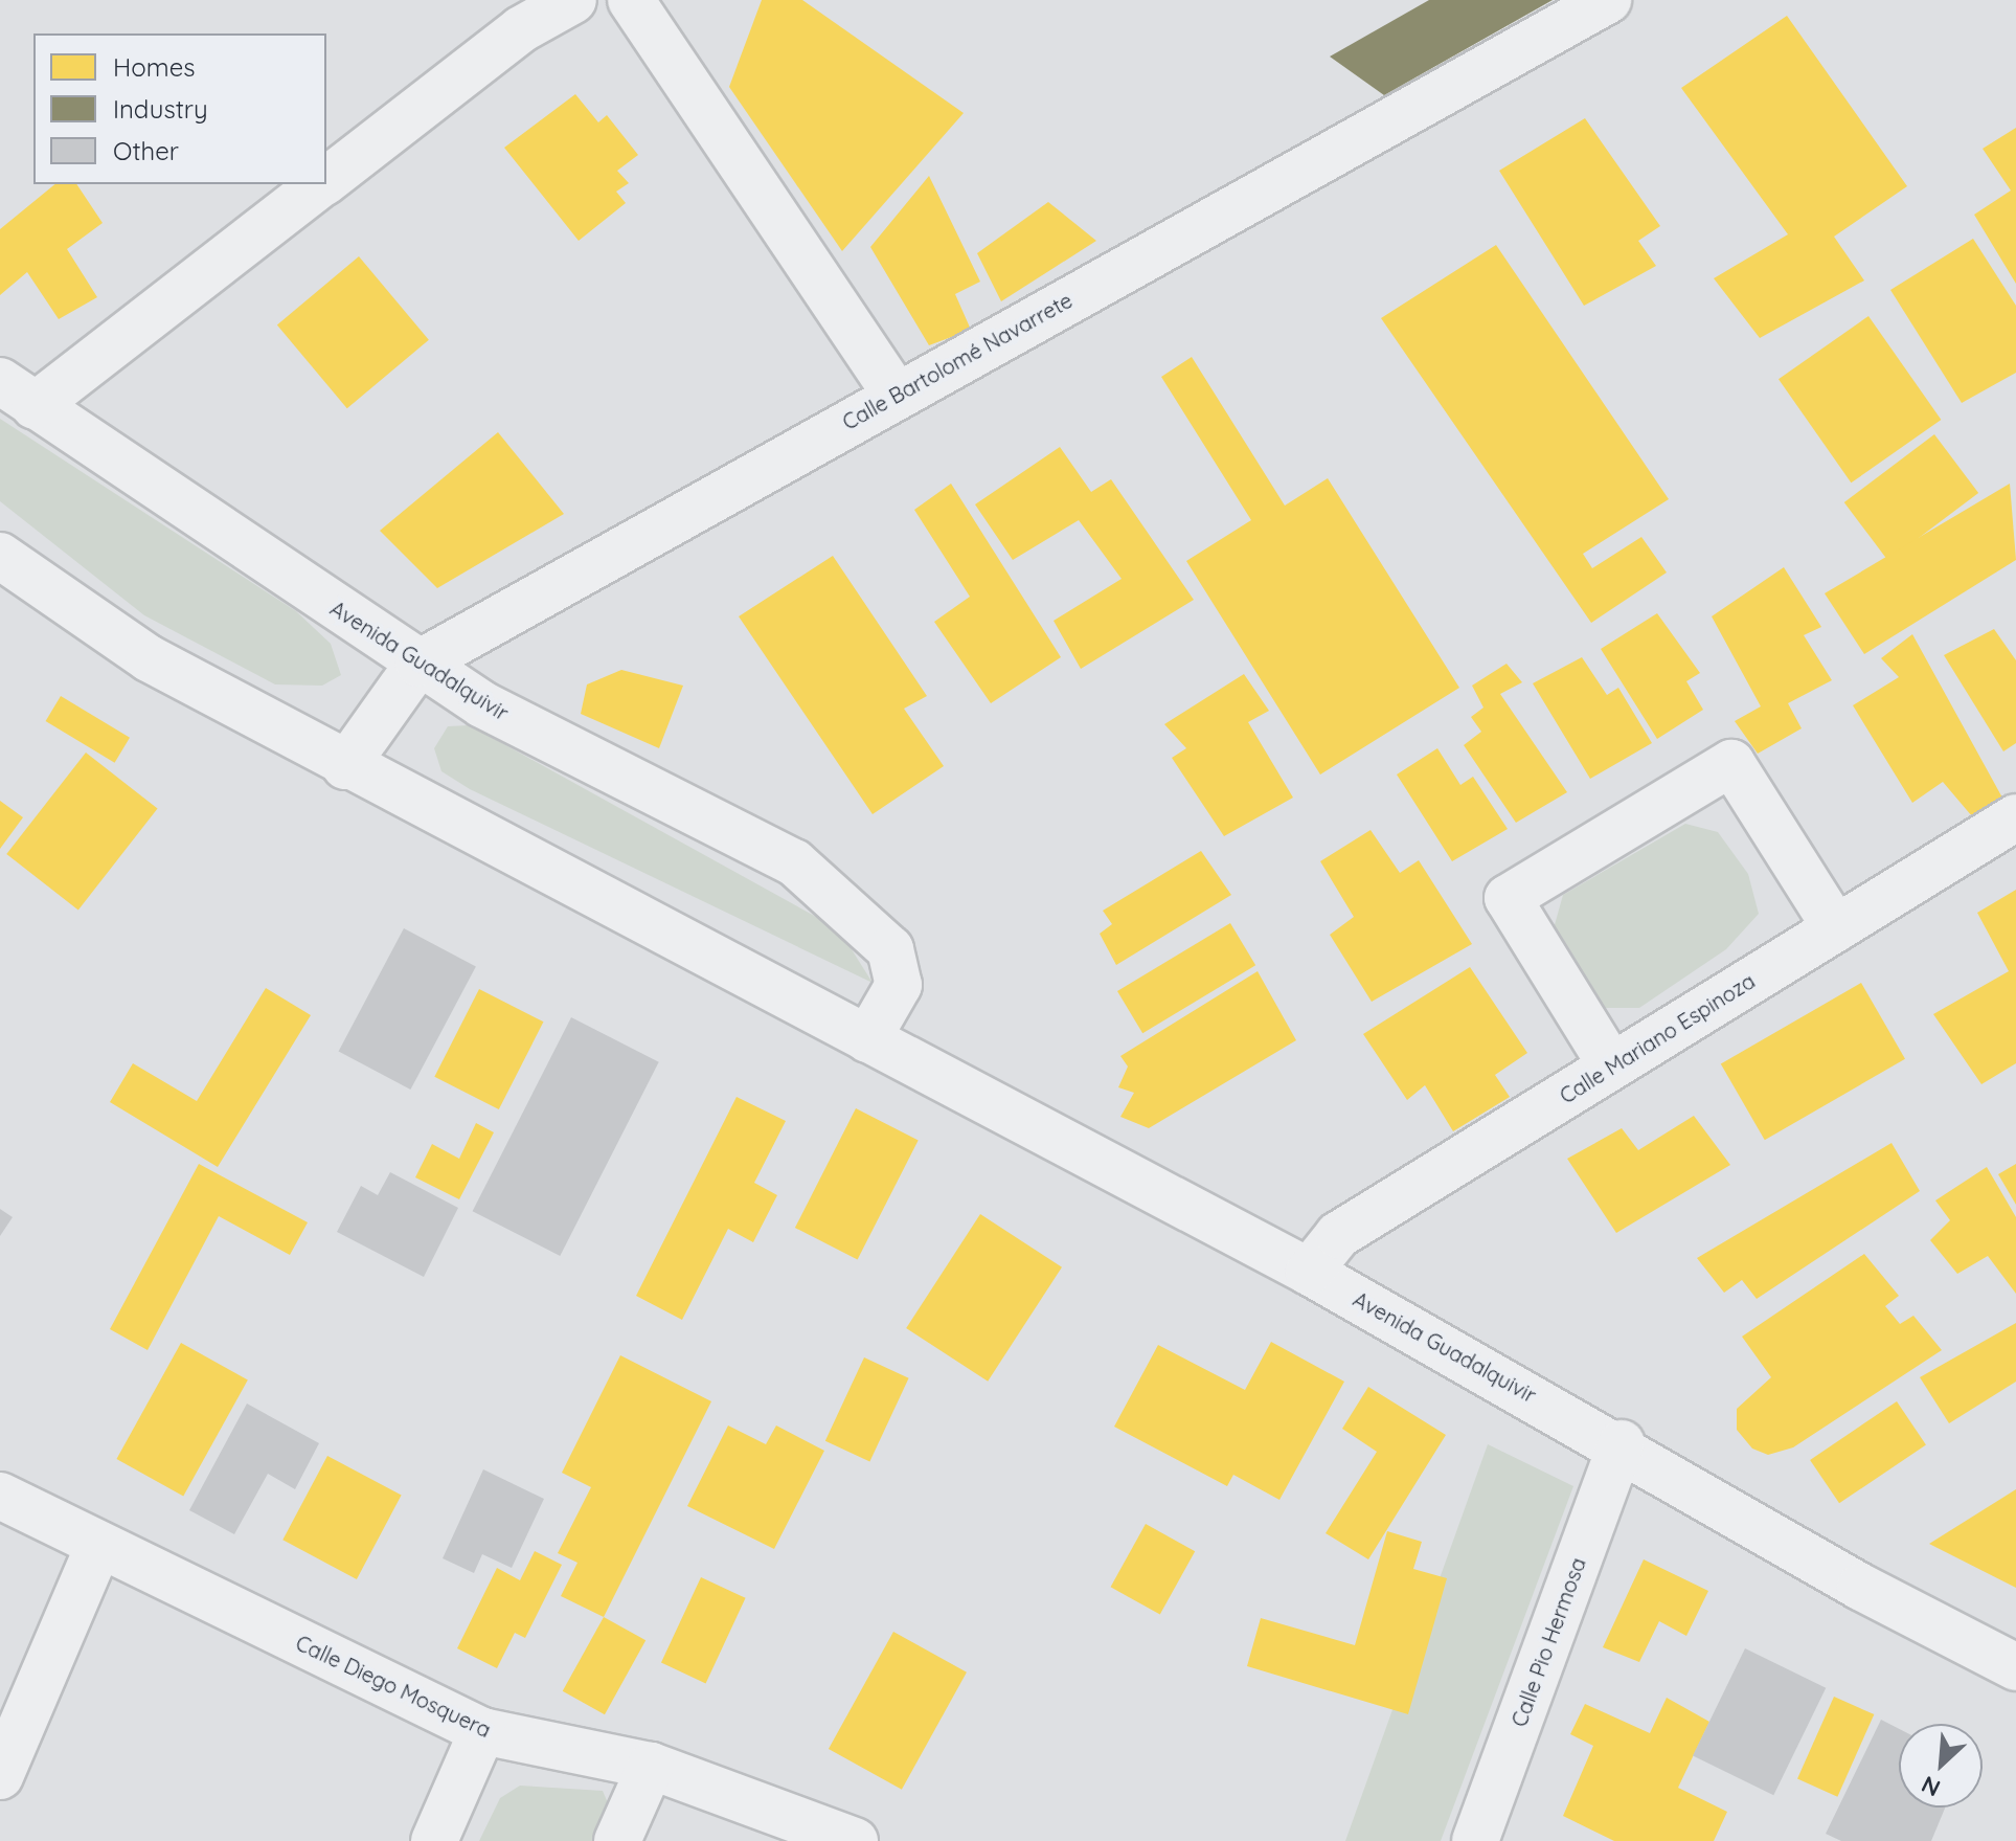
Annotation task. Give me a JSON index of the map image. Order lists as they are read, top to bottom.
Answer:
{
  "streets": {
    "street": [
      "Calle Bartolomé Navarrete",
      "Avenida Guadalquivir",
      "Calle Mariano Espinoza",
      "Calle Pio Hermosa",
      "Calle Diego Mosquera"
    ]
  },
  "crossings": [
    ["Calle Bartolomé Navarrete", "Avenida Guadalquivir"],
    ["Avenida Guadalquivir", "Calle Mariano Espinoza"],
    ["Avenida Guadalquivir", "Calle Pio Hermosa"]
  ],
  "legend": ["Homes", "Industry", "Other"],
  "north": "bottom left"
}
